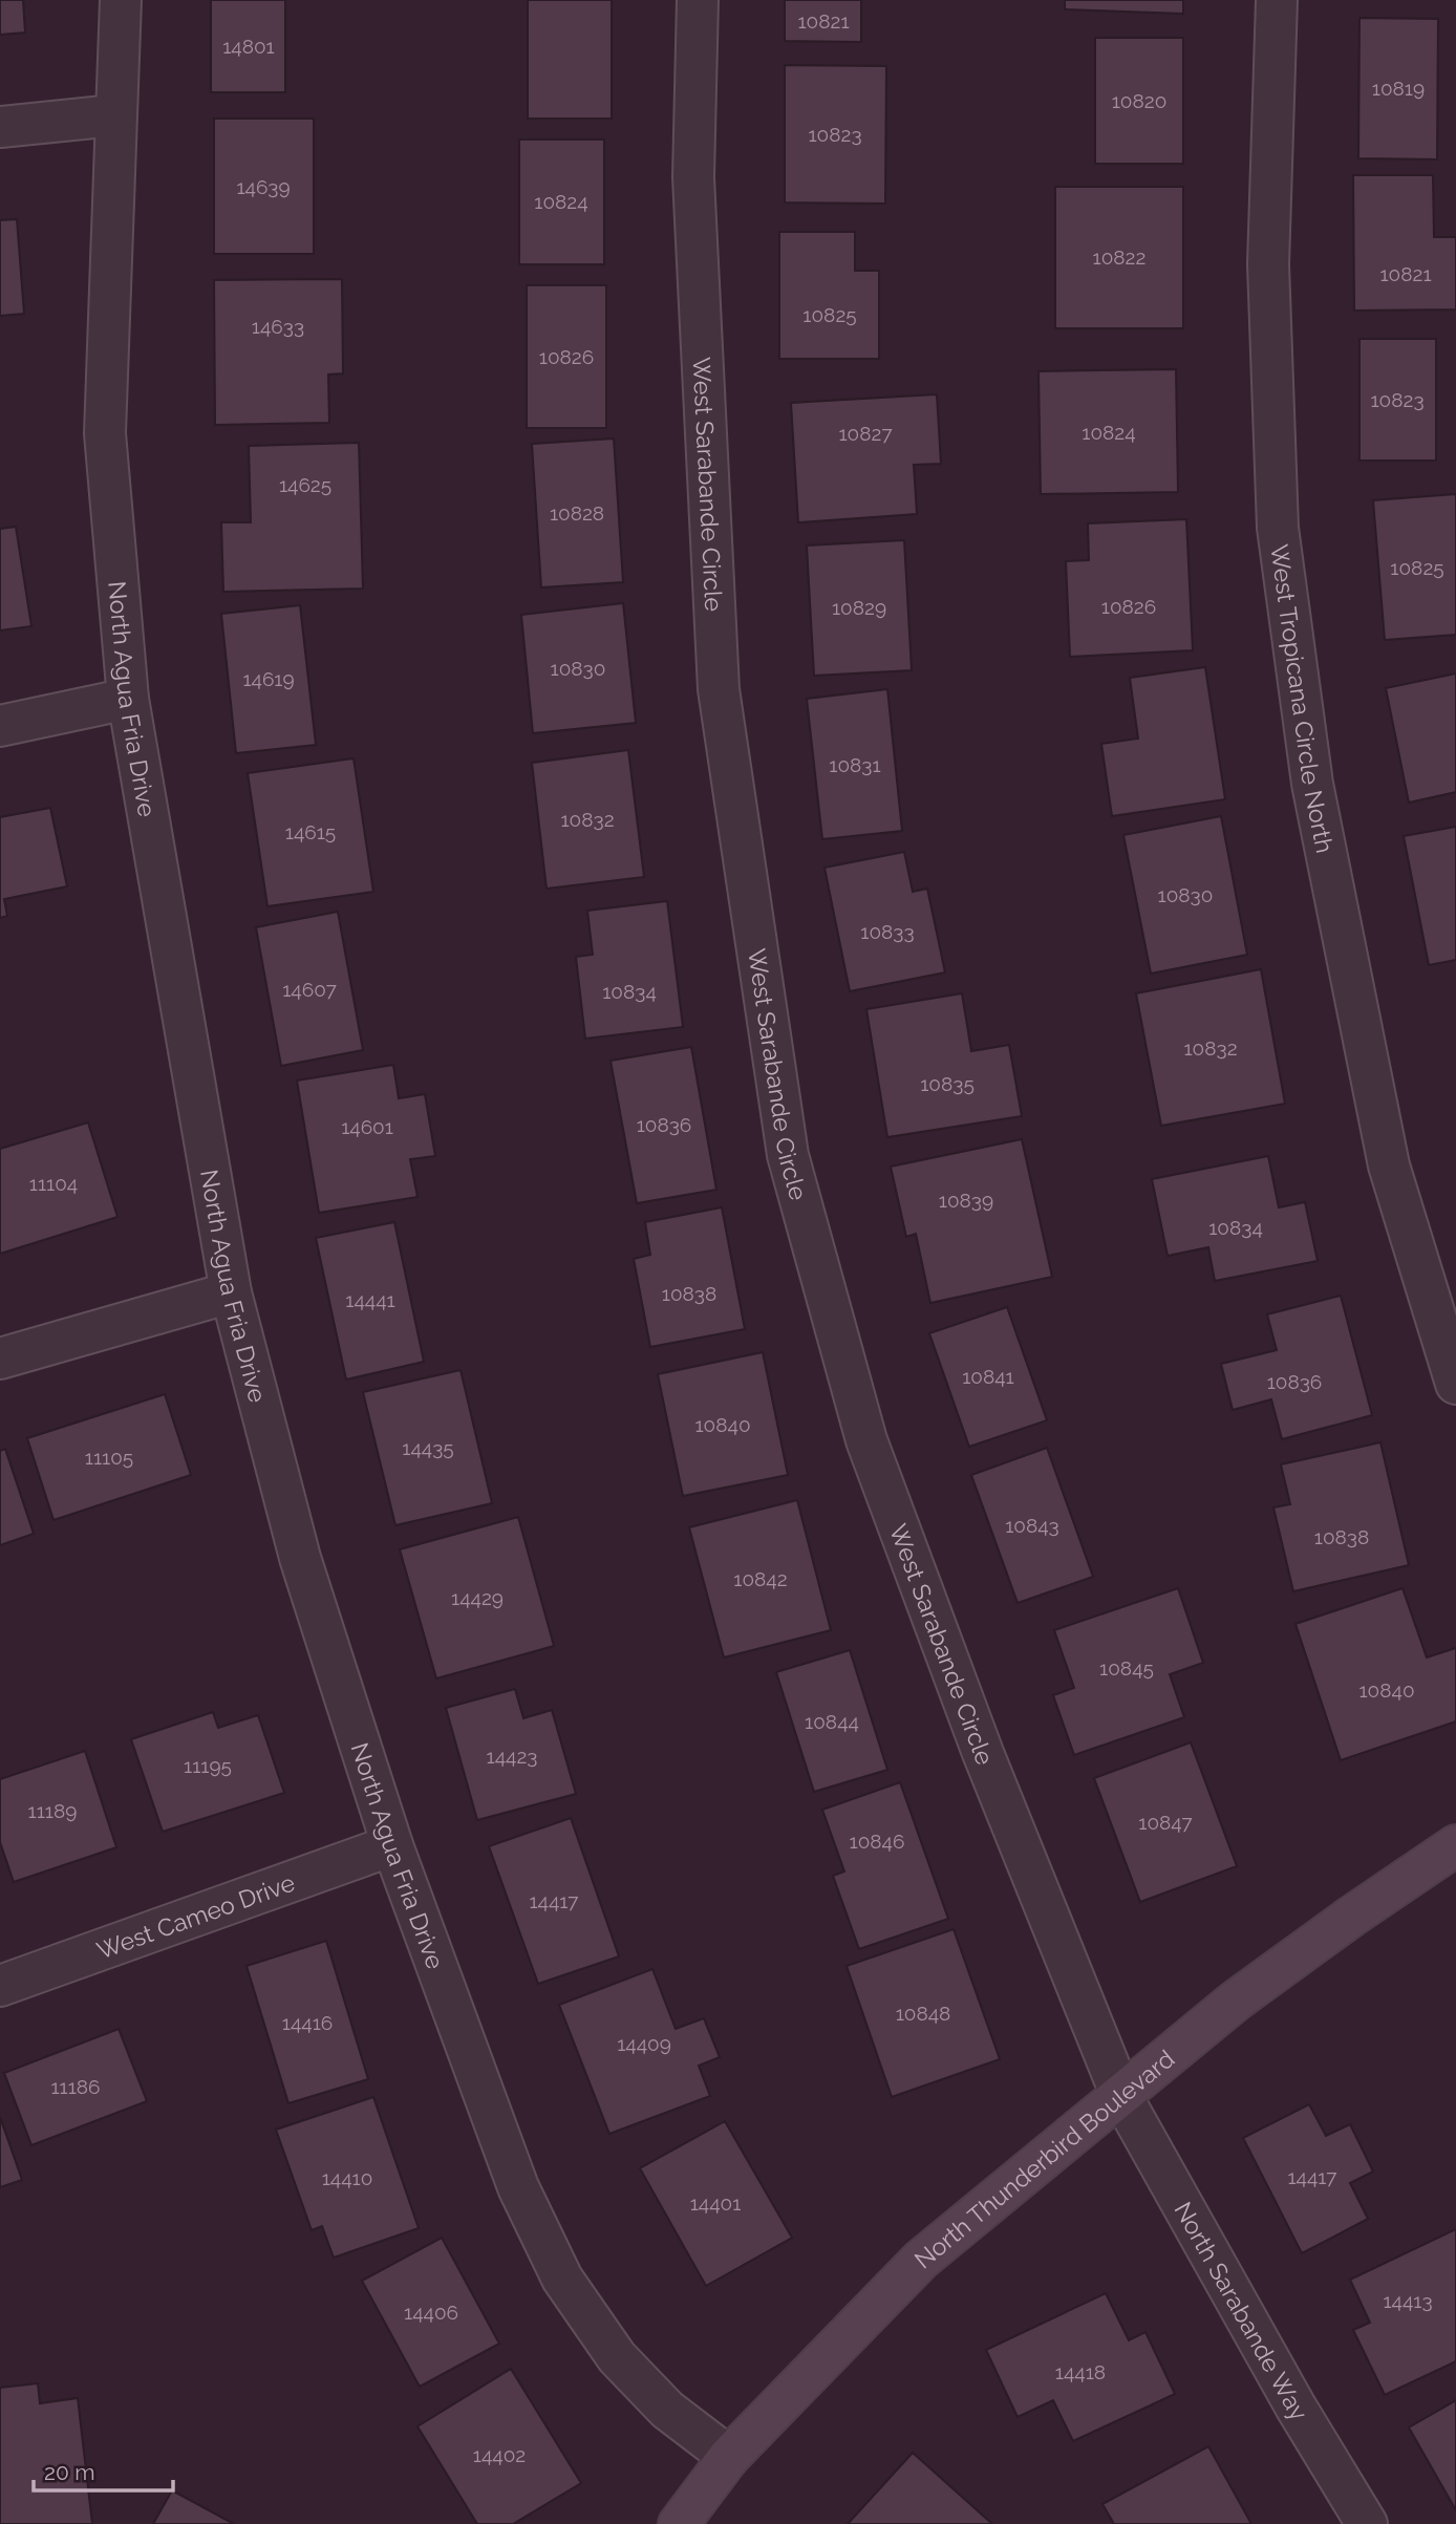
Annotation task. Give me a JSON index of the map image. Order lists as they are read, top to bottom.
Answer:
{
  "streets": {
    "street": [
      "West Sarabande Circle",
      "North Agua Fria Drive",
      "West Tropicana Circle North",
      "West Cameo Drive",
      "North Thunderbird Boulevard",
      "North Sarabande Way"
    ]
  },
  "crossings": [
    ["West Sarabande Circle", "North Thunderbird Boulevard"],
    ["West Sarabande Circle", "North Sarabande Way"],
    ["North Agua Fria Drive", "West Cameo Drive"],
    ["North Agua Fria Drive", "North Thunderbird Boulevard"],
    ["North Thunderbird Boulevard", "North Sarabande Way"]
  ],
  "house_numbers": [
    "10821",
    "14801",
    "10819",
    "10820",
    "10823",
    "14639",
    "10824",
    "10822",
    "10821",
    "10825",
    "14633",
    "10826",
    "10823",
    "10824",
    "10827",
    "14625",
    "10828",
    "10825",
    "10826",
    "10829",
    "10830",
    "14619",
    "10831",
    "10832",
    "14615",
    "10830",
    "10833",
    "14607",
    "10834",
    "10832",
    "10835",
    "10836",
    "14601",
    "11104",
    "10839",
    "10834",
    "10838",
    "14441",
    "10841",
    "10836",
    "10840",
    "14435",
    "11105",
    "10843",
    "10838",
    "10842",
    "14429",
    "10845",
    "10840",
    "10844",
    "14423",
    "11195",
    "11189",
    "10847",
    "10846",
    "14417",
    "10848",
    "14416",
    "14409",
    "11186",
    "14417",
    "14410",
    "14401",
    "14413",
    "14406",
    "14418",
    "14402"
  ],
  "scale_bar": "20 m"
}
